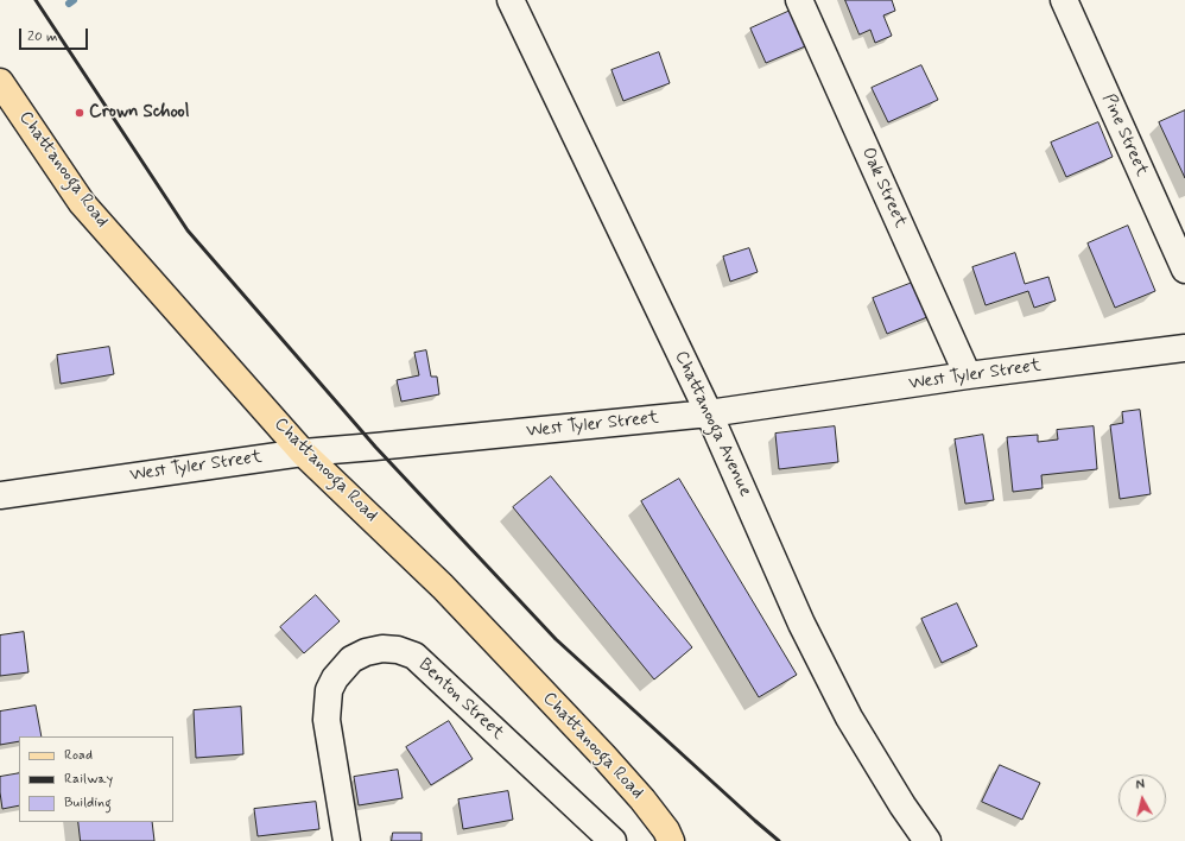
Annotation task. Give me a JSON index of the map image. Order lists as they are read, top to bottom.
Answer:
{
  "streets": {
    "main road": ["Chattanooga Road"],
    "street": [
      "Pine Street",
      "Oak Street",
      "West Tyler Street",
      "Chattanooga Avenue",
      "Benton Street"
    ]
  },
  "crossings": [
    ["Chattanooga Road", "West Tyler Street"],
    ["Oak Street", "West Tyler Street"],
    ["West Tyler Street", "Chattanooga Avenue"]
  ],
  "places": ["Crown School"],
  "legend": ["Road", "Railway", "Building"],
  "scale_bar": "20 m",
  "north": "top"
}
